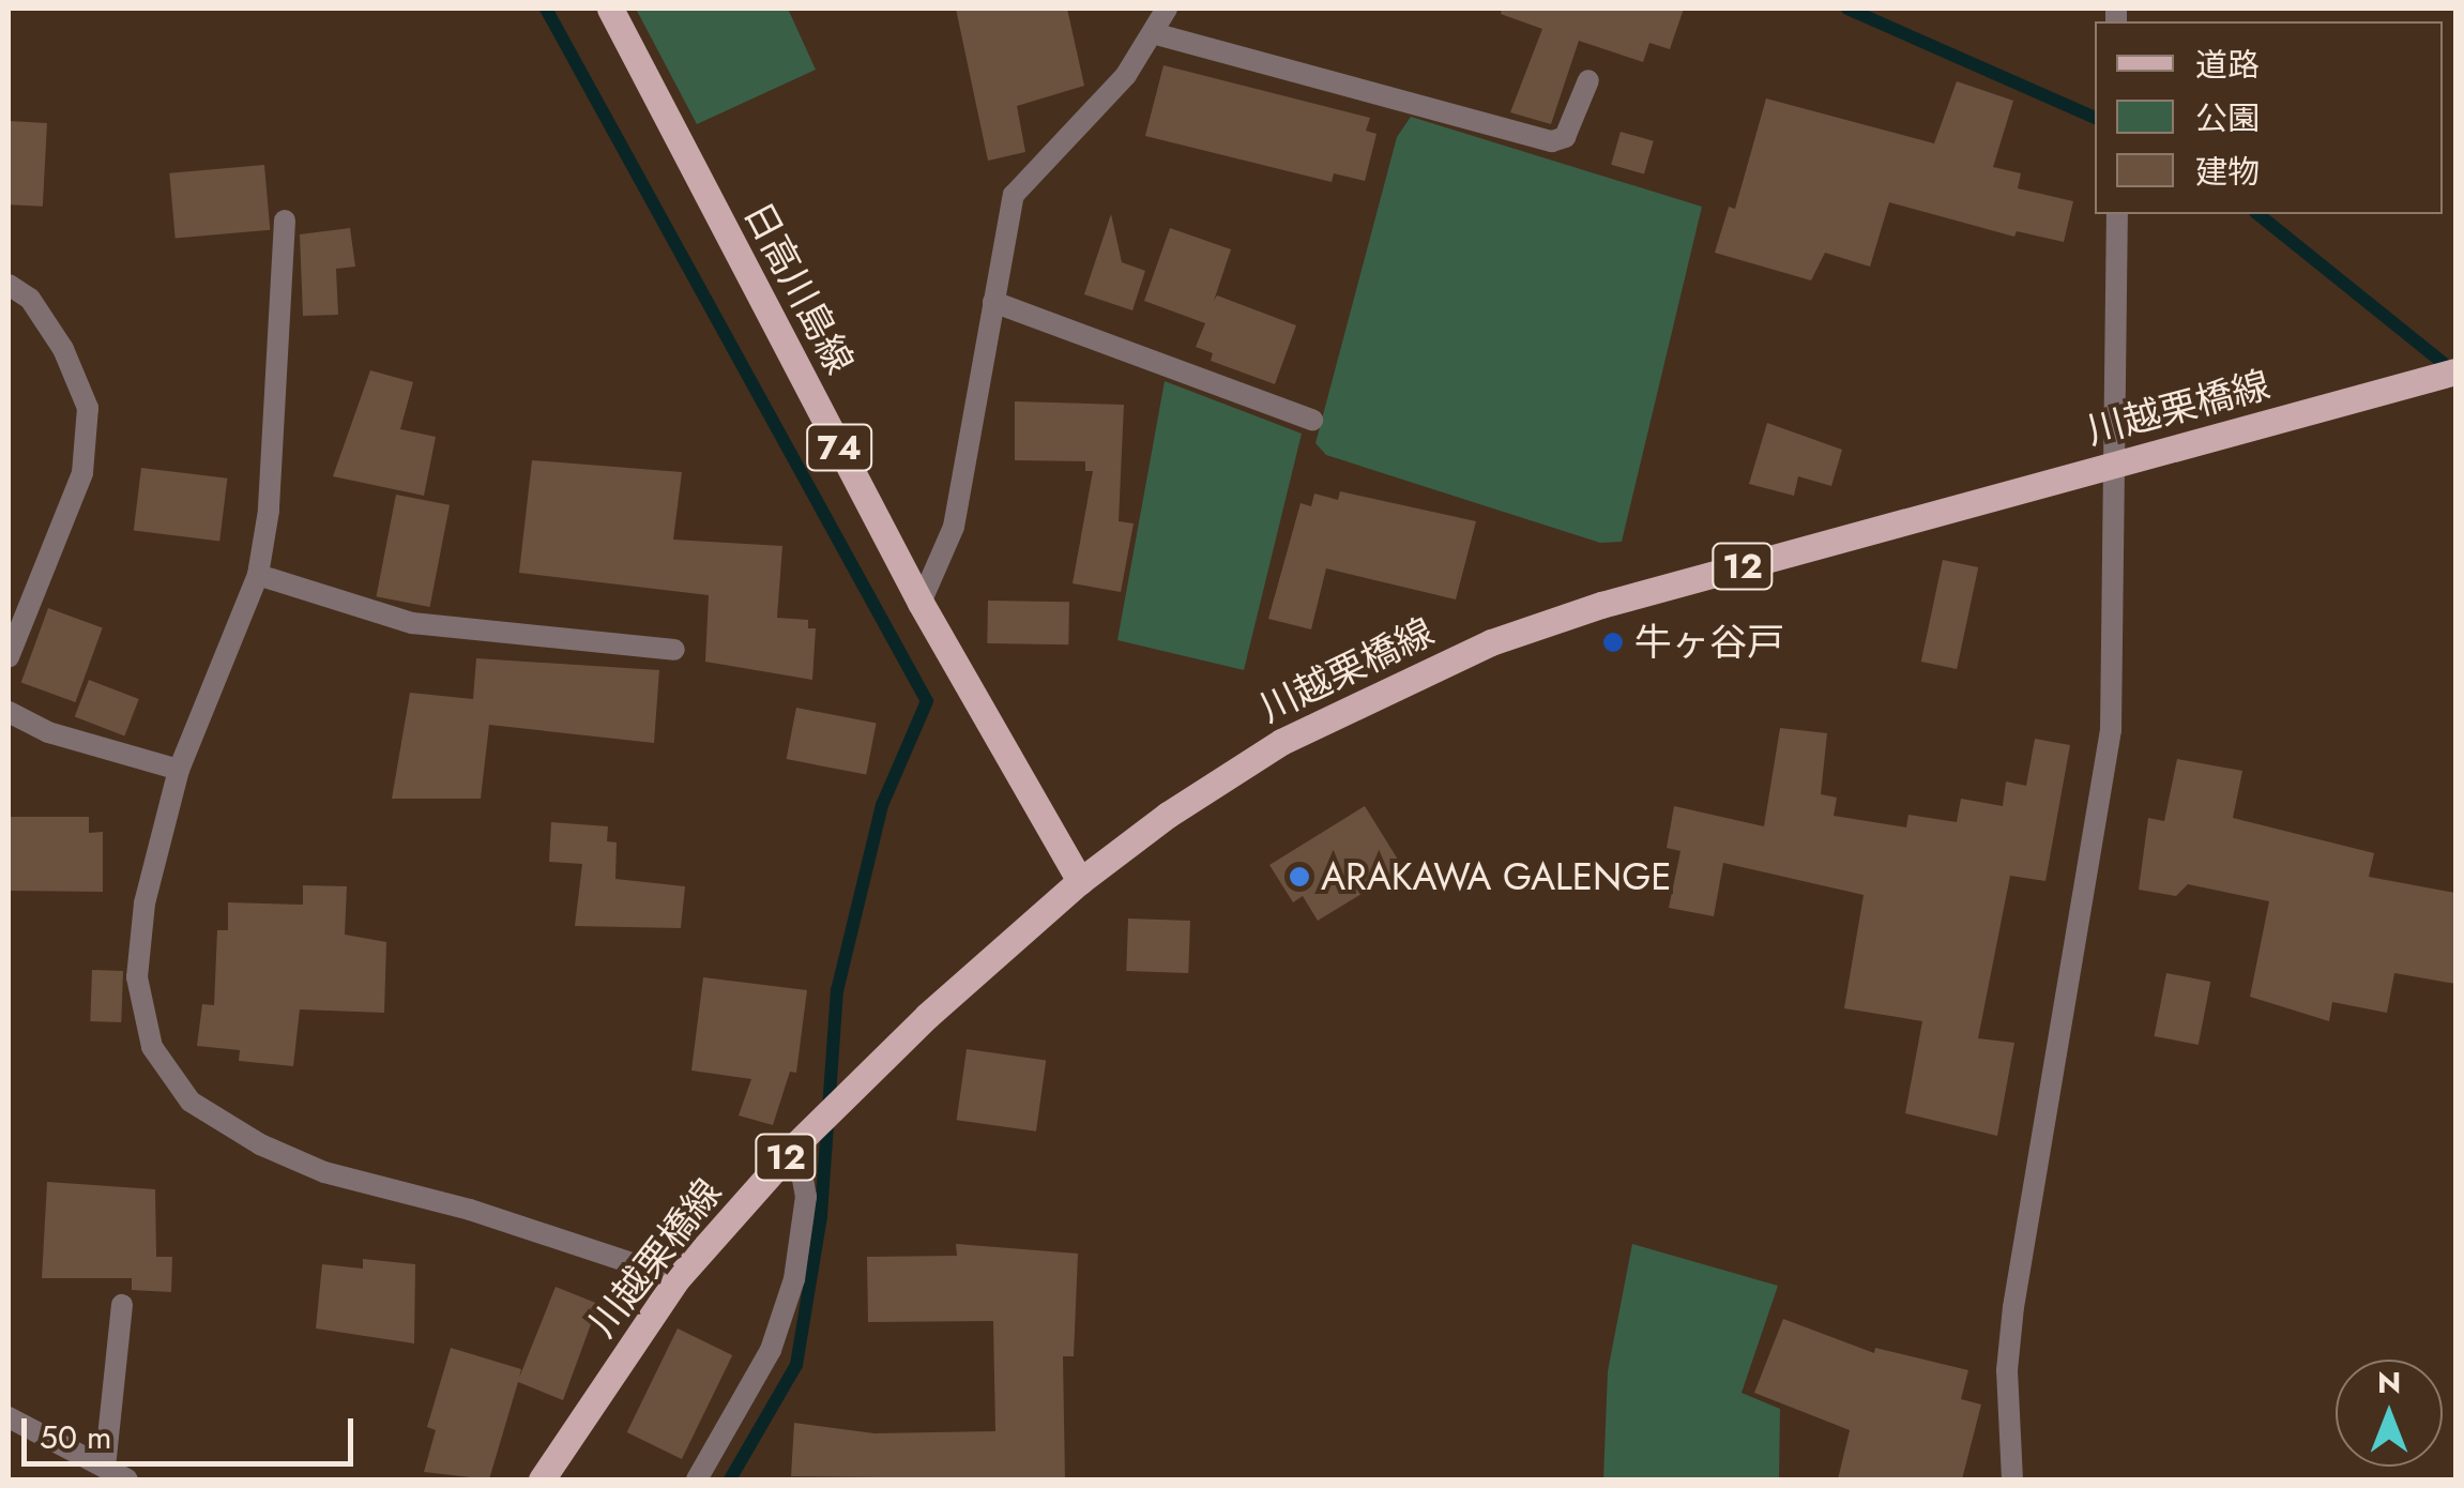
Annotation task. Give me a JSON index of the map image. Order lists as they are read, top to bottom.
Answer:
{
  "streets": {
    "main road": [
      "日高川島線",
      "川越栗橋線",
      "74",
      "12"
    ]
  },
  "crossings": [
    ["日高川島線", "川越栗橋線"]
  ],
  "places": ["牛ヶ谷戸", "ARAKAWA GALENGE"],
  "legend": ["道路", "公園", "建物"],
  "scale_bar": "50 m",
  "north": "top"
}
